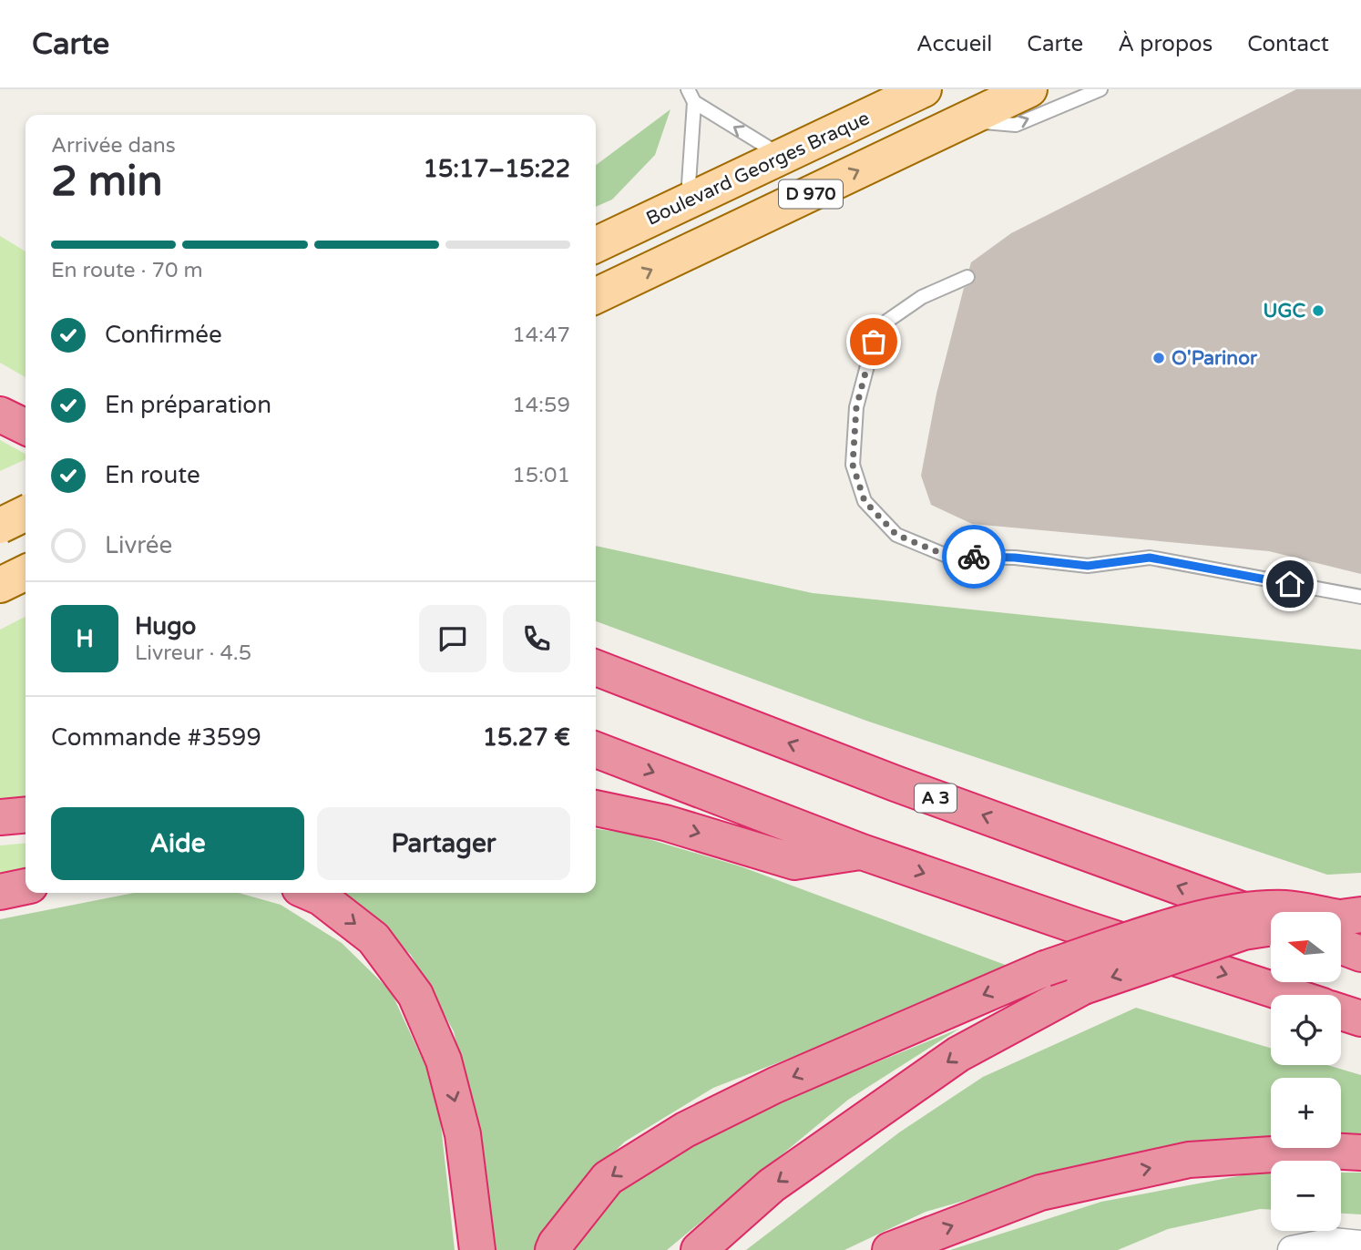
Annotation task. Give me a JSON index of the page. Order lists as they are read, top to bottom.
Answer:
{
  "streets": {
    "highway": ["A 3"],
    "main road": ["Boulevard Georges Braque", "D 970"]
  },
  "places": ["UGC", "O'Parinor"],
  "north": "left",
  "page": {
    "header": "Carte",
    "nav": [
      "Accueil",
      "Carte",
      "À propos",
      "Contact"
    ],
    "heading": ["2 min", "Arrivée dans", "15:17–15:22"],
    "panel": [
      "Hugo",
      "Livreur · 4.5",
      "Commande #3599",
      "15.27 €"
    ],
    "bar": "En route · 70 m",
    "list": [
      ["Confirmée", "14:47"],
      ["En préparation", "14:59"],
      ["En route", "15:01"],
      "Livrée"
    ],
    "round": "H",
    "buttons": ["Aide", "Partager"],
    "map_buttons": ["+", "−"]
  }
}
